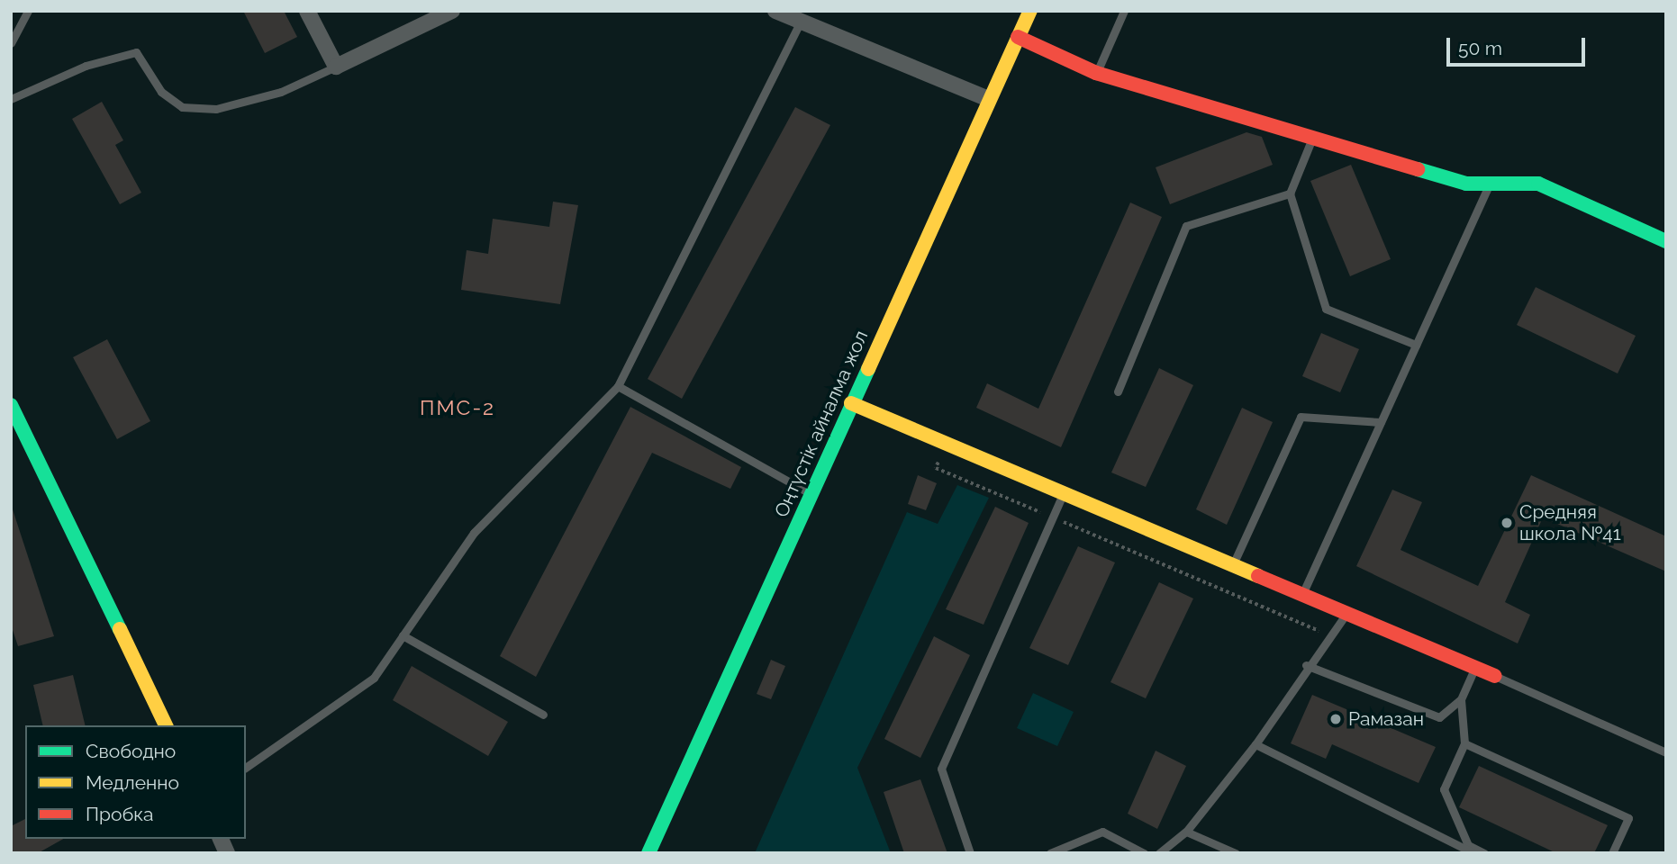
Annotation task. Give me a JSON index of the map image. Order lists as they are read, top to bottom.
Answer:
{
  "streets": {
    "main road": ["Оңтүстік айналма жол"]
  },
  "districts": ["ПМС-2"],
  "places": ["Средняя школа №41", "Рамазан"],
  "legend": ["Свободно", "Медленно", "Пробка"],
  "scale_bar": "50 m"
}
